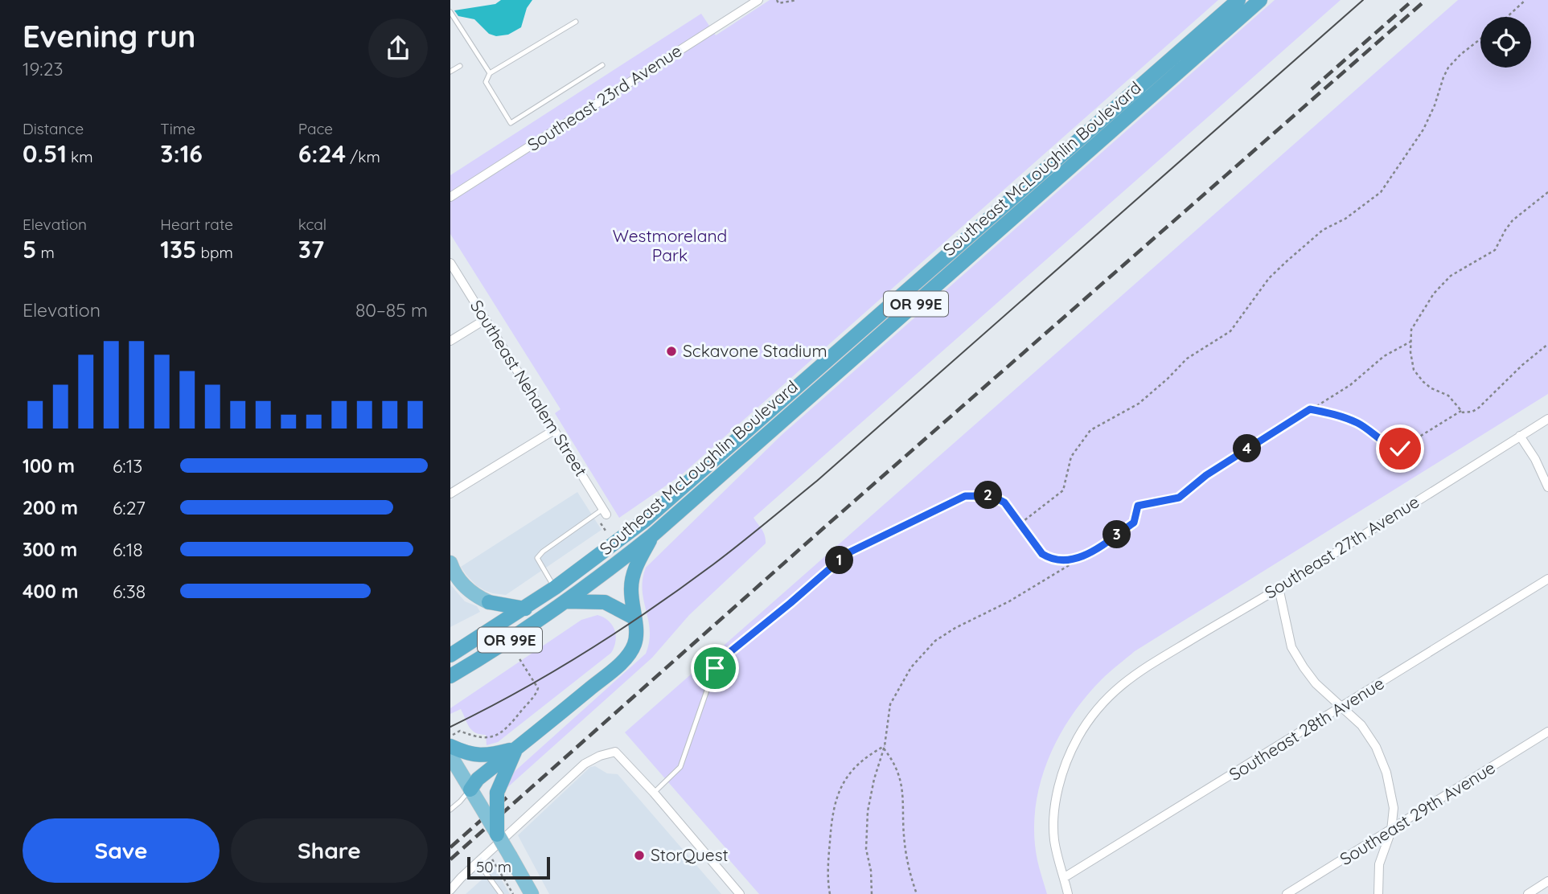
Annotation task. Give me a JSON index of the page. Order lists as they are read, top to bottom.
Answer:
{
  "streets": {
    "highway": ["Southeast McLoughlin Boulevard", "OR 99E"],
    "street": [
      "Southeast 23rd Avenue",
      "Southeast Nehalem Street",
      "Southeast 27th Avenue",
      "Southeast 28th Avenue",
      "Southeast 29th Avenue"
    ]
  },
  "crossings": [
    ["Southeast 27th Avenue", "Southeast 28th Avenue"]
  ],
  "parks": ["Westmoreland Park"],
  "places": ["Sckavone Stadium", "StorQuest"],
  "scale_bar": "50 m",
  "page": {
    "heading": ["Evening run", "19:23"],
    "stats": [
      ["Distance", "0.51 km"],
      ["Time", "3:16"],
      ["Pace", "6:24 /km"],
      ["Elevation", "5 m"],
      ["Heart rate", "135 bpm"],
      ["kcal", "37"]
    ],
    "chart": ["Elevation", "80–85 m"],
    "pins": [
      "4",
      "2",
      "3",
      "1"
    ],
    "list": [
      {
        "name": "100 m",
        "note": "6:13"
      },
      {
        "name": "200 m",
        "note": "6:27"
      },
      {
        "name": "300 m",
        "note": "6:18"
      },
      {
        "name": "400 m",
        "note": "6:38"
      }
    ],
    "buttons": ["Save", "Share"],
    "scale": "50 m"
  }
}
